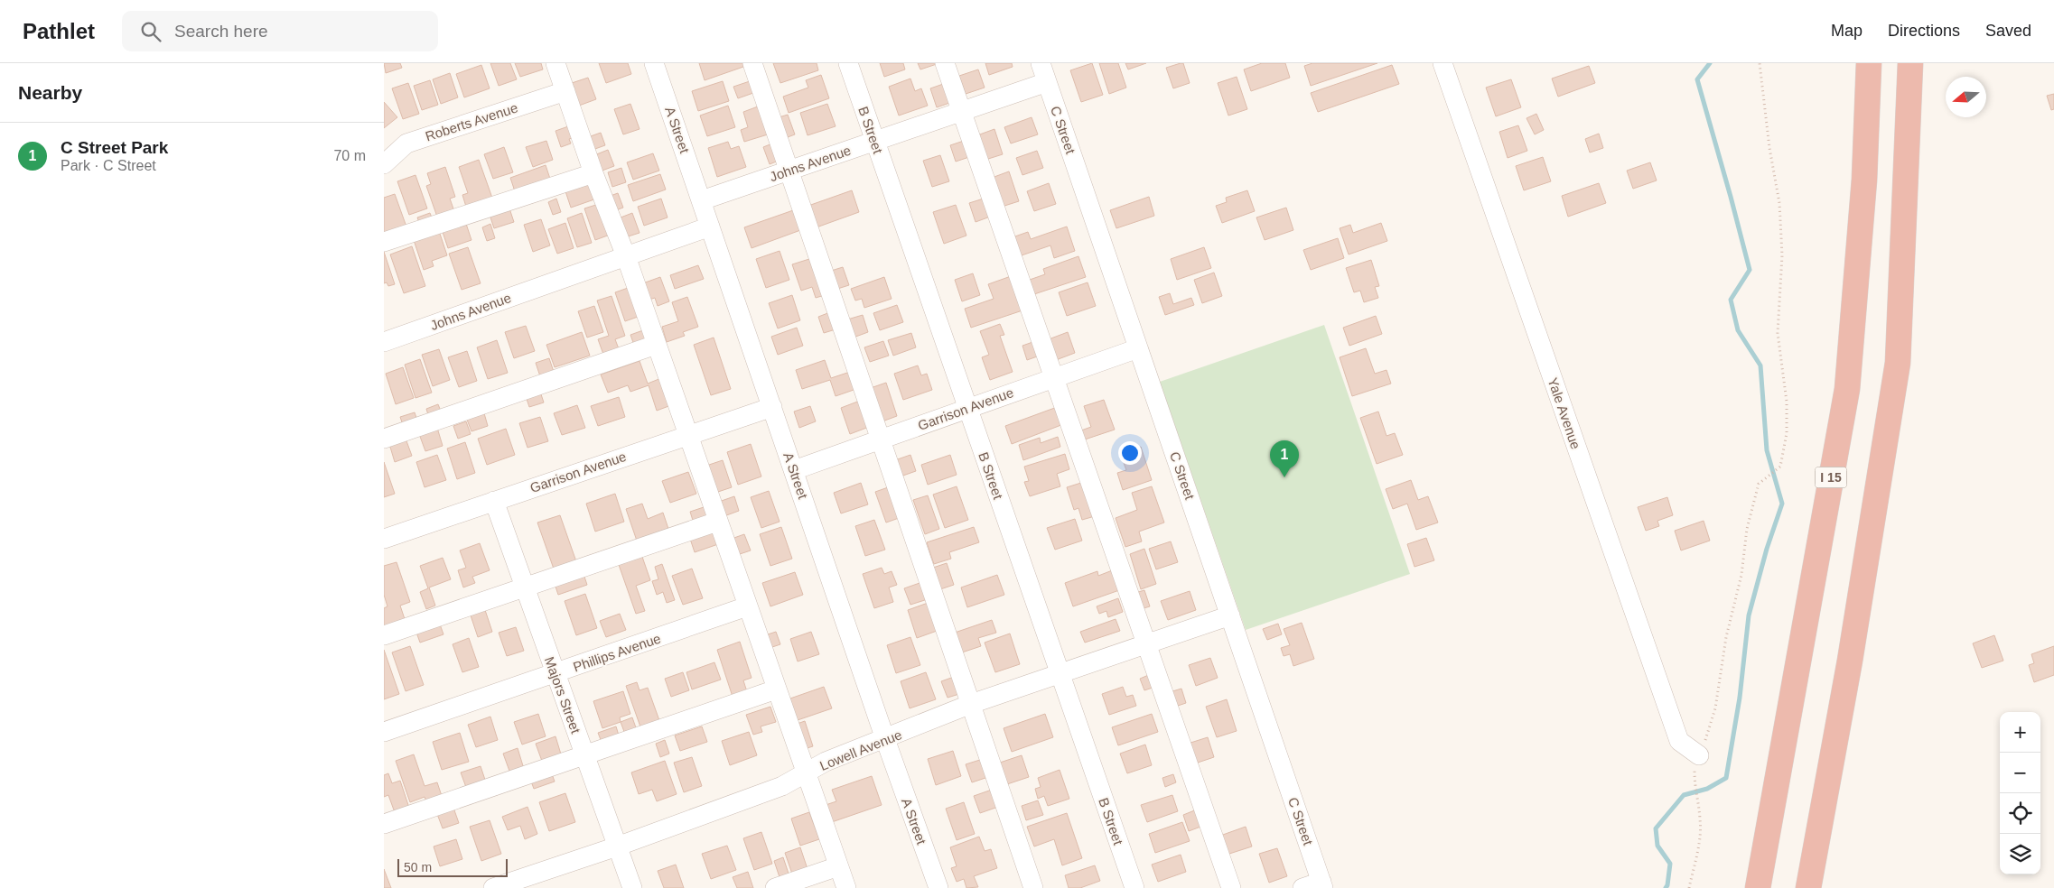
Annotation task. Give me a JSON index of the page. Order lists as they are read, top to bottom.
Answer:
{
  "streets": {
    "highway": ["I 15"],
    "street": [
      "Roberts Avenue",
      "A Street",
      "B Street",
      "C Street",
      "Johns Avenue",
      "Garrison Avenue",
      "Yale Avenue",
      "Phillips Avenue",
      "Majors Street",
      "Lowell Avenue"
    ]
  },
  "crossings": [
    ["A Street", "Johns Avenue"],
    ["A Street", "Garrison Avenue"],
    ["A Street", "Lowell Avenue"],
    ["B Street", "Johns Avenue"],
    ["B Street", "Garrison Avenue"],
    ["B Street", "Lowell Avenue"],
    ["C Street", "Johns Avenue"],
    ["C Street", "Garrison Avenue"],
    ["C Street", "Lowell Avenue"],
    ["Garrison Avenue", "Majors Street"],
    ["Phillips Avenue", "Majors Street"],
    ["Majors Street", "Lowell Avenue"]
  ],
  "scale_bar": "50 m",
  "north": "left",
  "page": {
    "header": "Pathlet",
    "search": "Search here",
    "nav": ["Map", "Directions", "Saved"],
    "heading": "Nearby",
    "list": [
      {
        "mark": "1",
        "name": "C Street Park",
        "note": "Park · C Street",
        "value": "70 m"
      }
    ],
    "pins": "1",
    "map_buttons": ["+", "−"],
    "scale": "50 m"
  }
}
